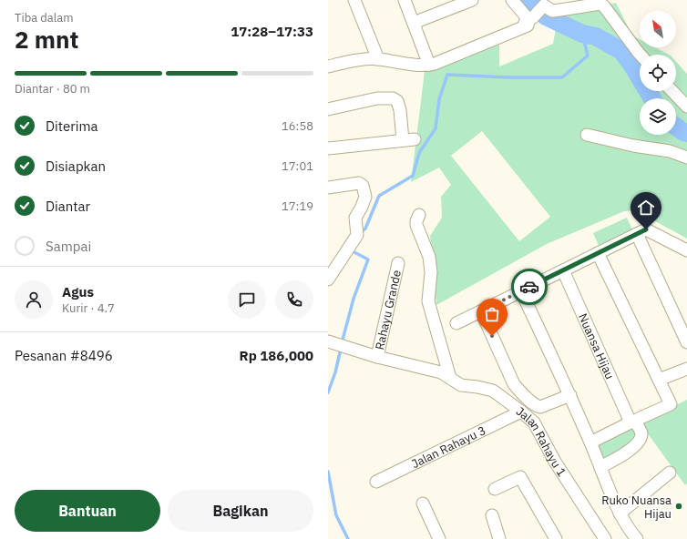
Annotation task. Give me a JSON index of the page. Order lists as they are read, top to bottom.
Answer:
{
  "streets": {
    "street": [
      "Rahayu Grande",
      "Nuansa Hijau",
      "Jalan Rahayu 1",
      "Jalan Rahayu 3"
    ]
  },
  "crossings": [
    ["Rahayu Grande", "Jalan Rahayu 1"],
    ["Jalan Rahayu 1", "Jalan Rahayu 3"]
  ],
  "places": ["Ruko Nuansa Hijau"],
  "north": "top left",
  "page": {
    "heading": ["2 mnt", "Tiba dalam", "17:28–17:33"],
    "panel": [
      "Agus",
      "Kurir · 4.7",
      "Pesanan #8496",
      "Rp 186,000"
    ],
    "bar": "Diantar · 80 m",
    "list": [
      ["Diterima", "16:58"],
      ["Disiapkan", "17:01"],
      ["Diantar", "17:19"],
      "Sampai"
    ],
    "buttons": ["Bantuan", "Bagikan"]
  }
}
